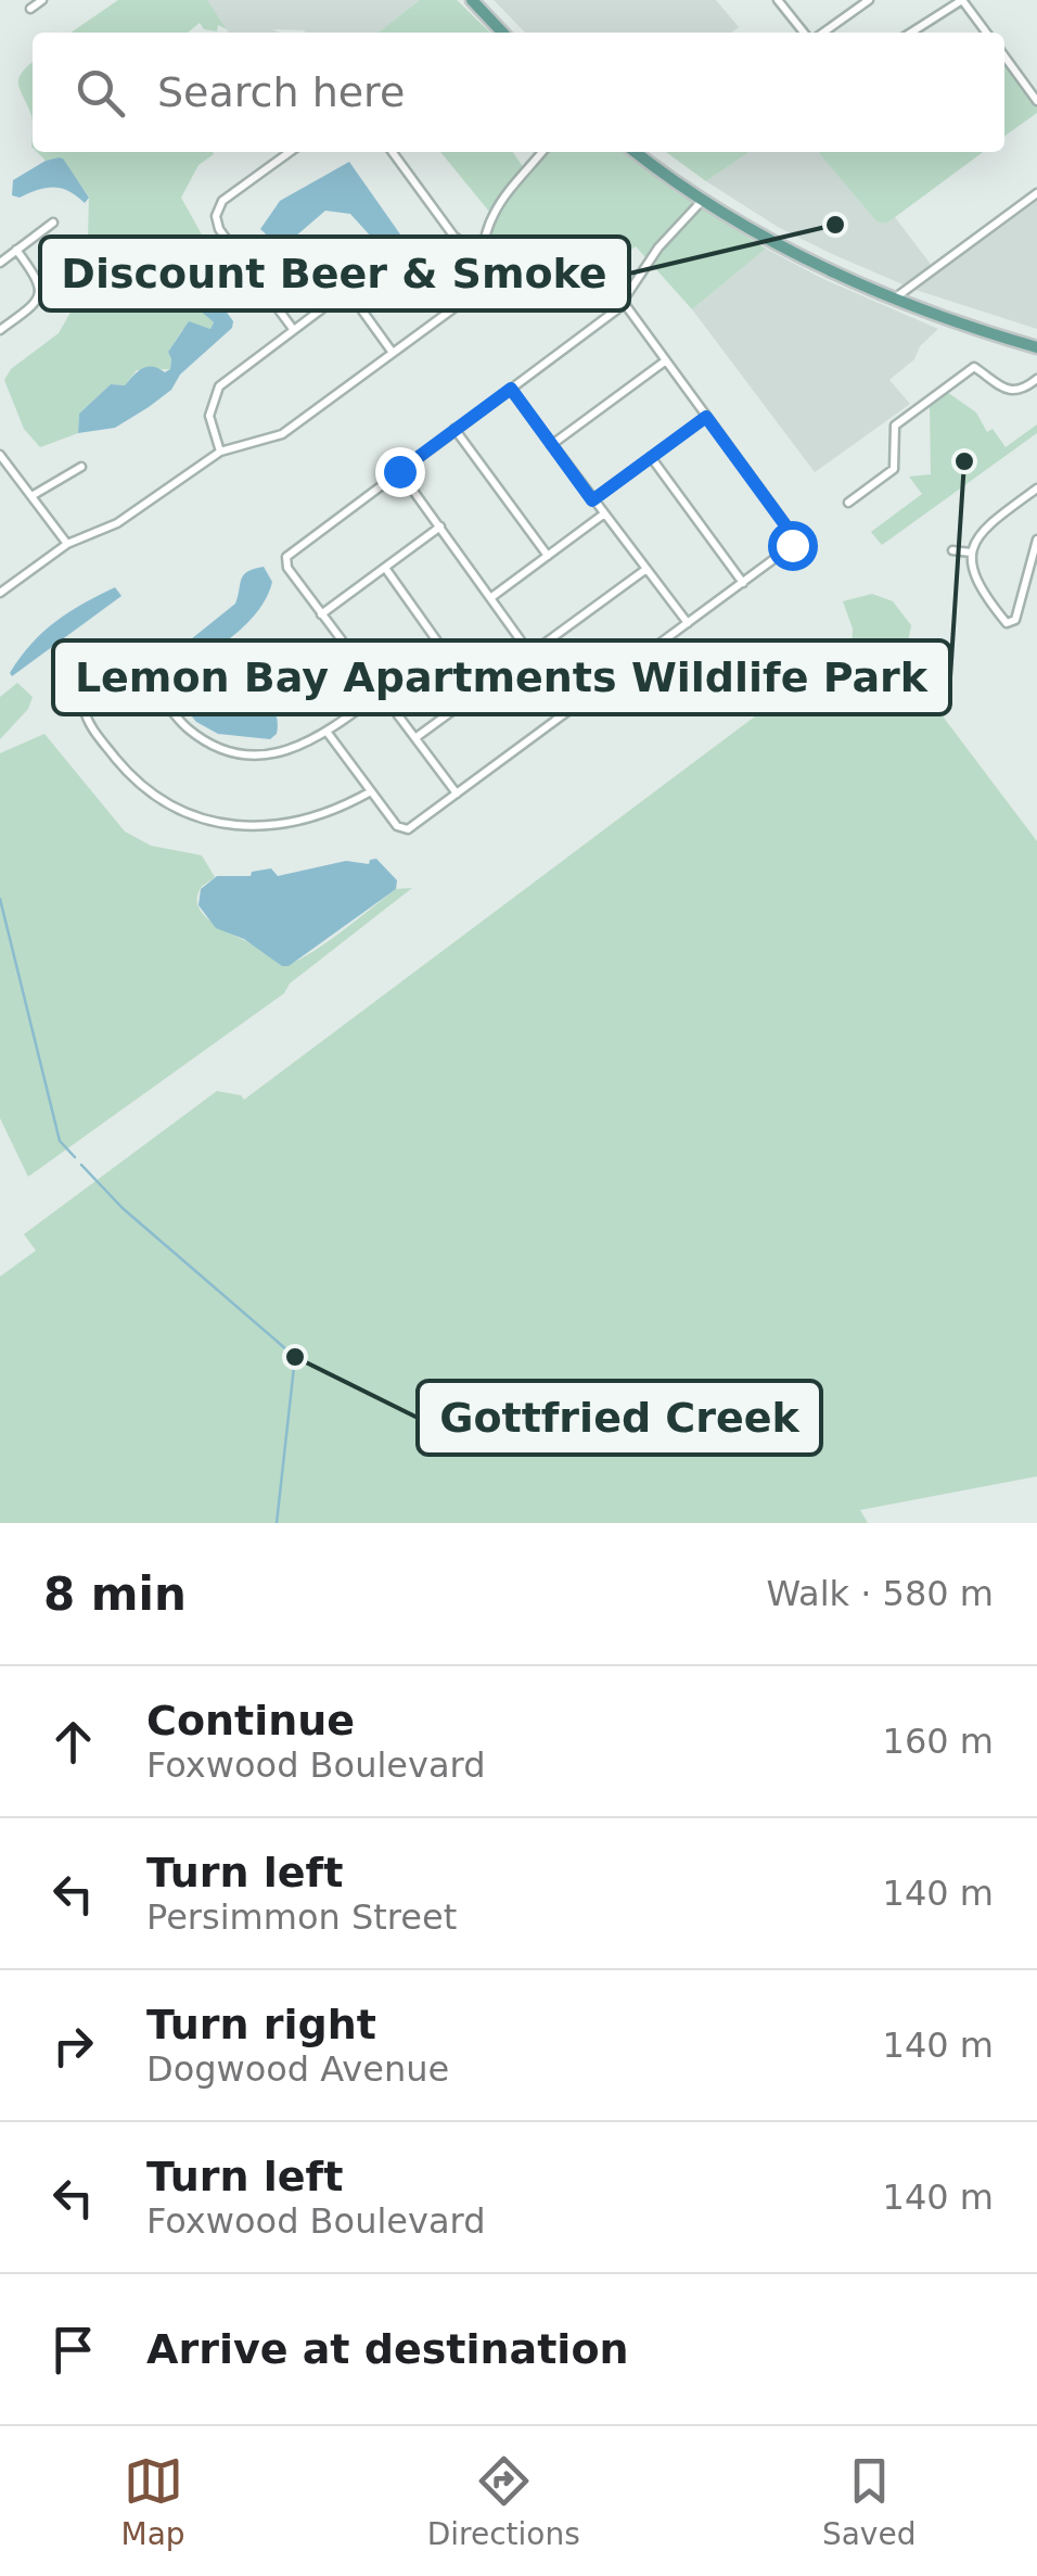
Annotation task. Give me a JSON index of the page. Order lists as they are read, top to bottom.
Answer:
{
  "places": ["Discount Beer & Smoke", "Lemon Bay Apartments Wildlife Park", "Gottfried Creek"],
  "page": {
    "search": "Search here",
    "heading": ["8 min", "Walk · 580 m"],
    "list": [
      ["Continue", "Foxwood Boulevard", "160 m"],
      ["Turn left", "Persimmon Street", "140 m"],
      ["Turn right", "Dogwood Avenue", "140 m"],
      ["Turn left", "Foxwood Boulevard", "140 m"],
      "Arrive at destination"
    ],
    "nav": ["Map", "Directions", "Saved"]
  }
}
